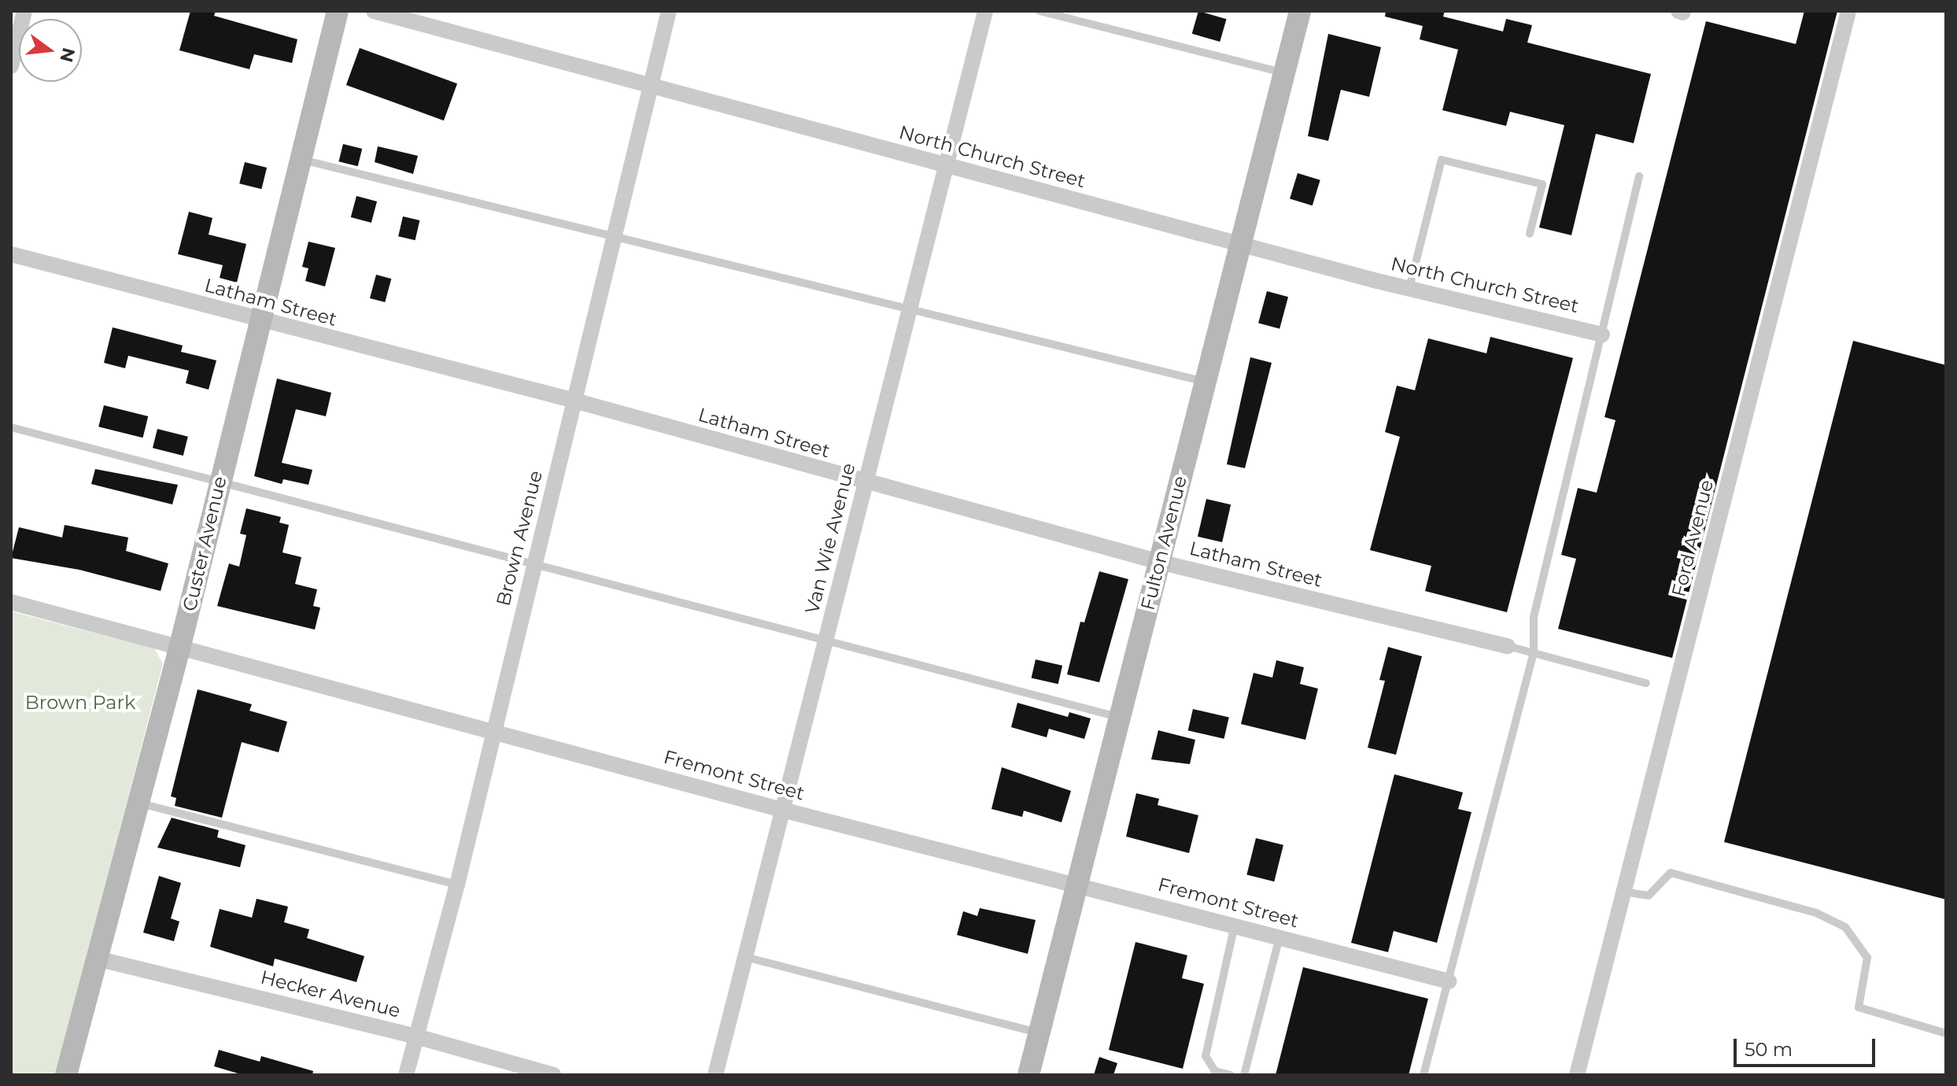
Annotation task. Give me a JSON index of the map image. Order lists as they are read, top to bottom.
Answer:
{
  "streets": {
    "street": [
      "North Church Street",
      "Latham Street",
      "Brown Avenue",
      "Van Wie Avenue",
      "Ford Avenue",
      "Fulton Avenue",
      "Custer Avenue",
      "Fremont Street",
      "Hecker Avenue"
    ]
  },
  "crossings": [
    ["North Church Street", "Brown Avenue"],
    ["North Church Street", "Van Wie Avenue"],
    ["North Church Street", "Fulton Avenue"],
    ["Latham Street", "Brown Avenue"],
    ["Latham Street", "Van Wie Avenue"],
    ["Latham Street", "Fulton Avenue"],
    ["Latham Street", "Custer Avenue"],
    ["Brown Avenue", "Fremont Street"],
    ["Brown Avenue", "Hecker Avenue"],
    ["Van Wie Avenue", "Fremont Street"],
    ["Fulton Avenue", "Fremont Street"],
    ["Custer Avenue", "Fremont Street"],
    ["Custer Avenue", "Hecker Avenue"]
  ],
  "parks": ["Brown Park"],
  "scale_bar": "50 m",
  "north": "right"
}
